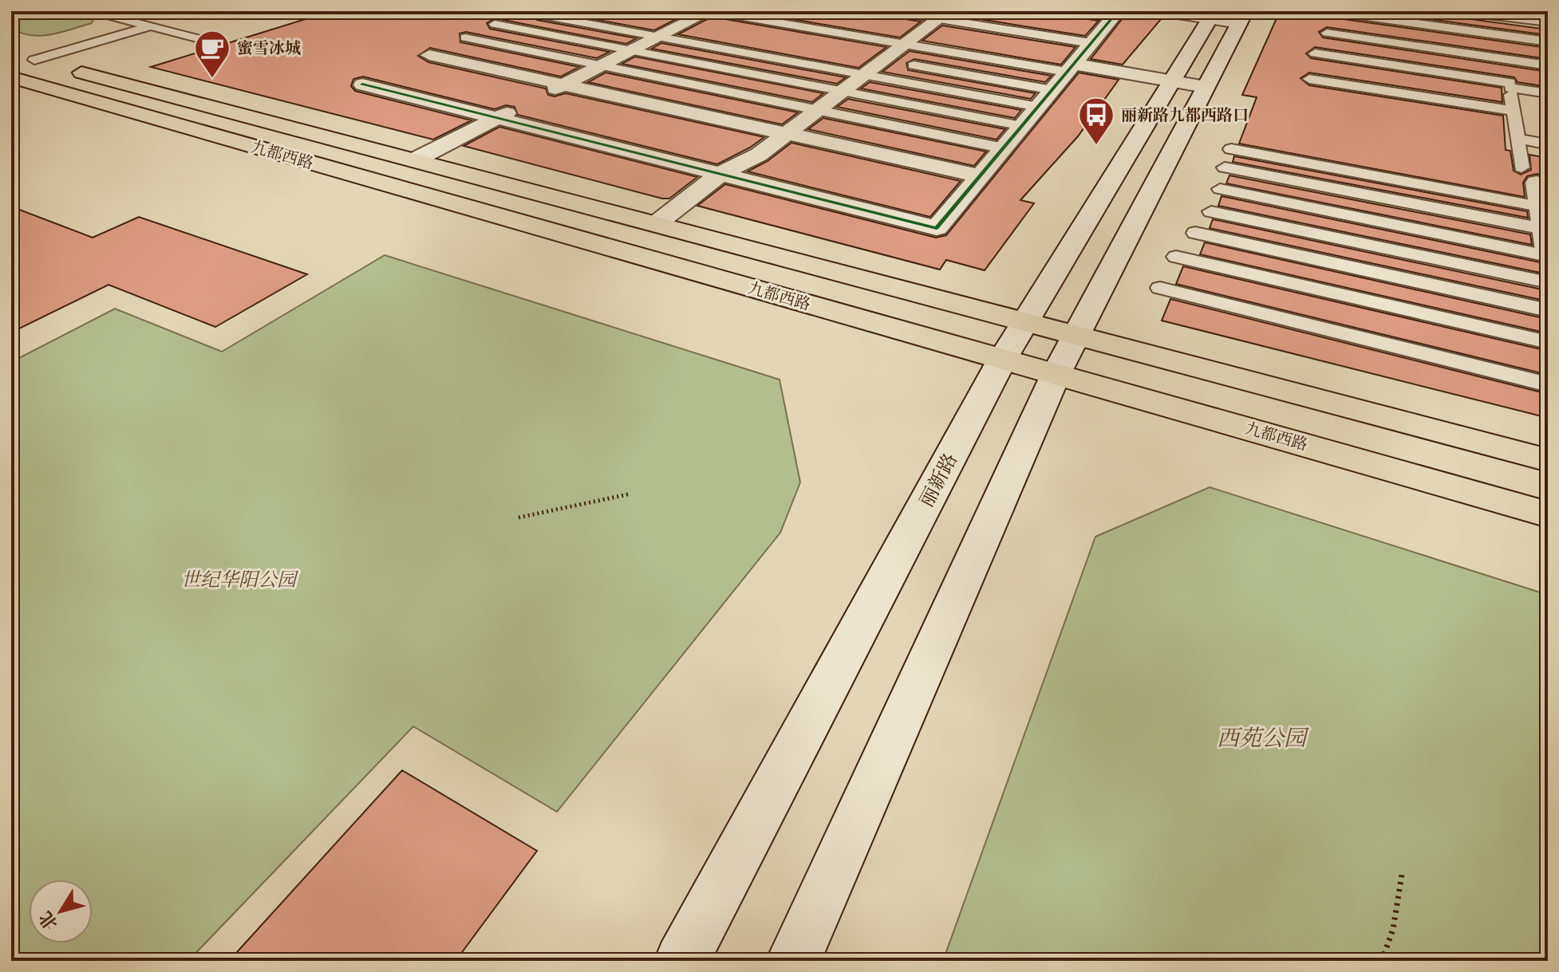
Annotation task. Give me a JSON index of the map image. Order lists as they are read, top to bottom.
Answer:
{
  "streets": {
    "main road": ["九都西路"],
    "street": ["丽新路"]
  },
  "crossings": [
    ["九都西路", "丽新路"]
  ],
  "parks": ["世纪华阳公园", "西苑公园"],
  "places": {
    "cafe": ["蜜雪冰城"],
    "bus stop": ["丽新路九都西路口"]
  },
  "north": "bottom left"
}
